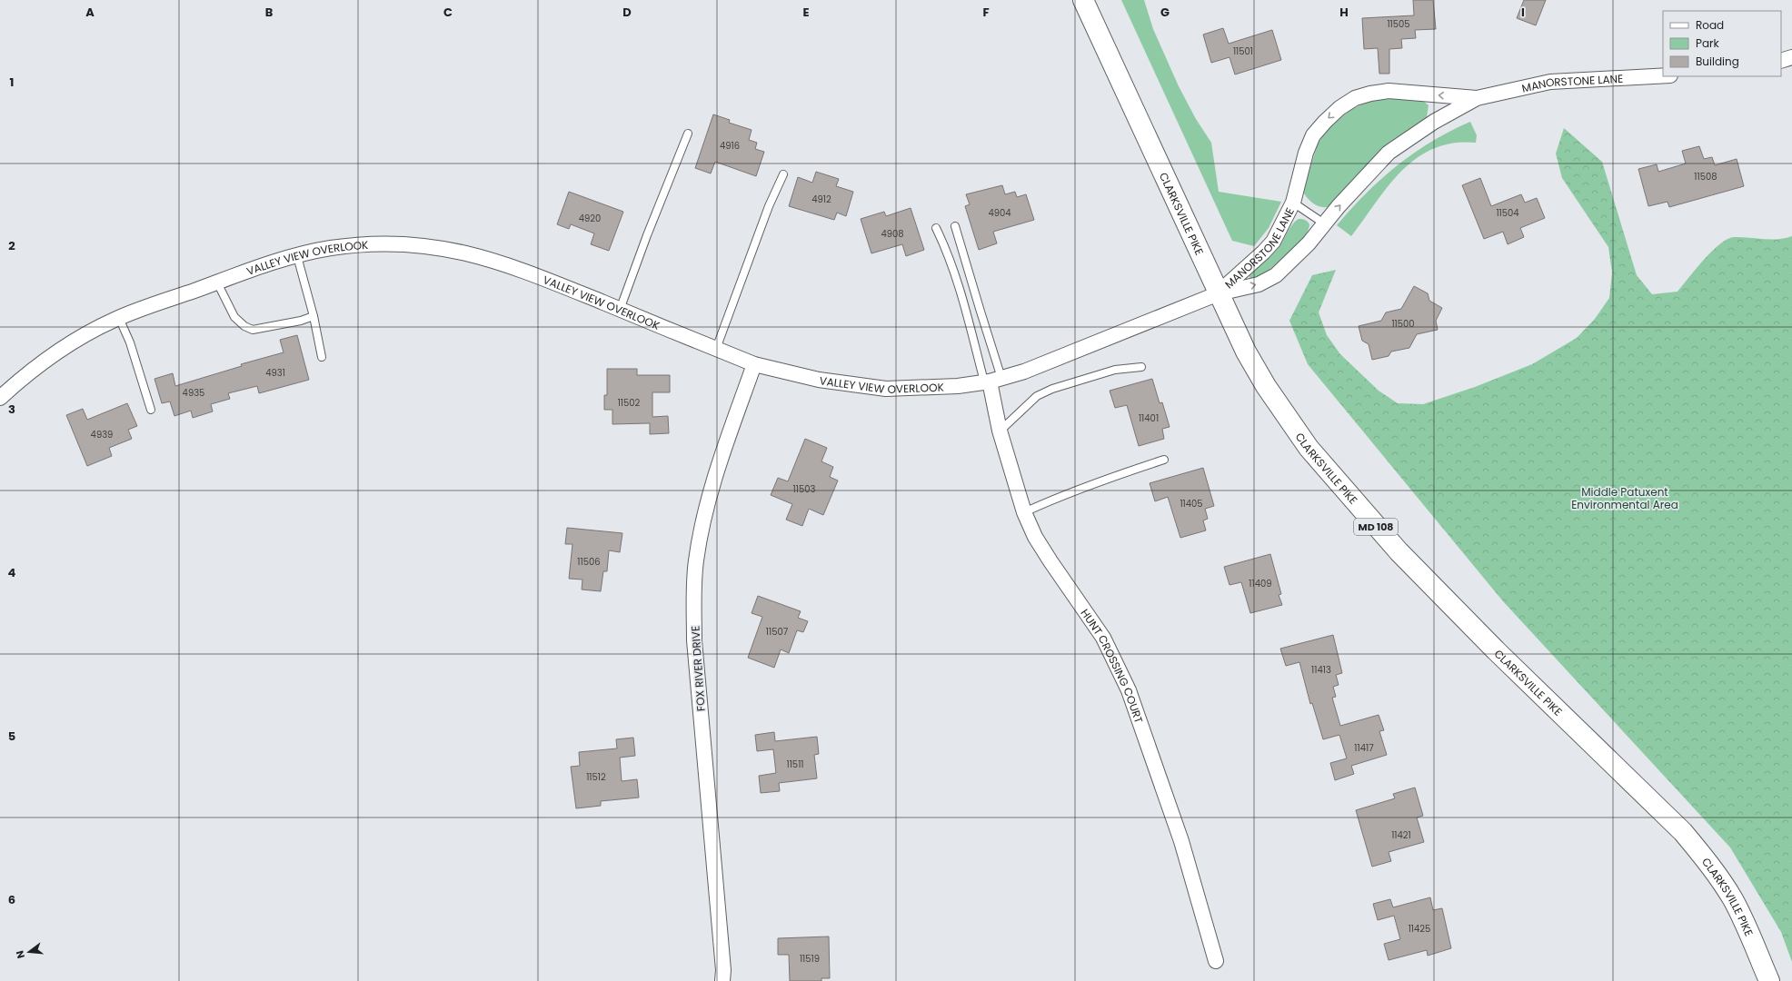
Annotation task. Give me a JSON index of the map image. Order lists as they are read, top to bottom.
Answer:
{
  "streets": {
    "main road": ["CLARKSVILLE PIKE", "MD 108"],
    "street": [
      "MANORSTONE LANE",
      "VALLEY VIEW OVERLOOK",
      "HUNT CROSSING COURT",
      "FOX RIVER DRIVE"
    ]
  },
  "crossings": [
    ["MANORSTONE LANE", "CLARKSVILLE PIKE"],
    ["MANORSTONE LANE", "VALLEY VIEW OVERLOOK"],
    ["CLARKSVILLE PIKE", "VALLEY VIEW OVERLOOK"],
    ["VALLEY VIEW OVERLOOK", "HUNT CROSSING COURT"],
    ["VALLEY VIEW OVERLOOK", "FOX RIVER DRIVE"]
  ],
  "parks": ["Middle Patuxent Environmental Area"],
  "house_numbers": [
    "11505",
    "11501",
    "4916",
    "11508",
    "4912",
    "4904",
    "11504",
    "4920",
    "4908",
    "11500",
    "4931",
    "4935",
    "11502",
    "11401",
    "4939",
    "11503",
    "11405",
    "11506",
    "11409",
    "11507",
    "11413",
    "11417",
    "11511",
    "11512",
    "11421",
    "11425",
    "11519"
  ],
  "legend": ["Road", "Park", "Building"],
  "north": "left",
  "grid": {
    "columns": [
      "A",
      "B",
      "C",
      "D",
      "E",
      "F",
      "G",
      "H",
      "I"
    ],
    "rows": [
      "1",
      "2",
      "3",
      "4",
      "5",
      "6"
    ]
  }
}
